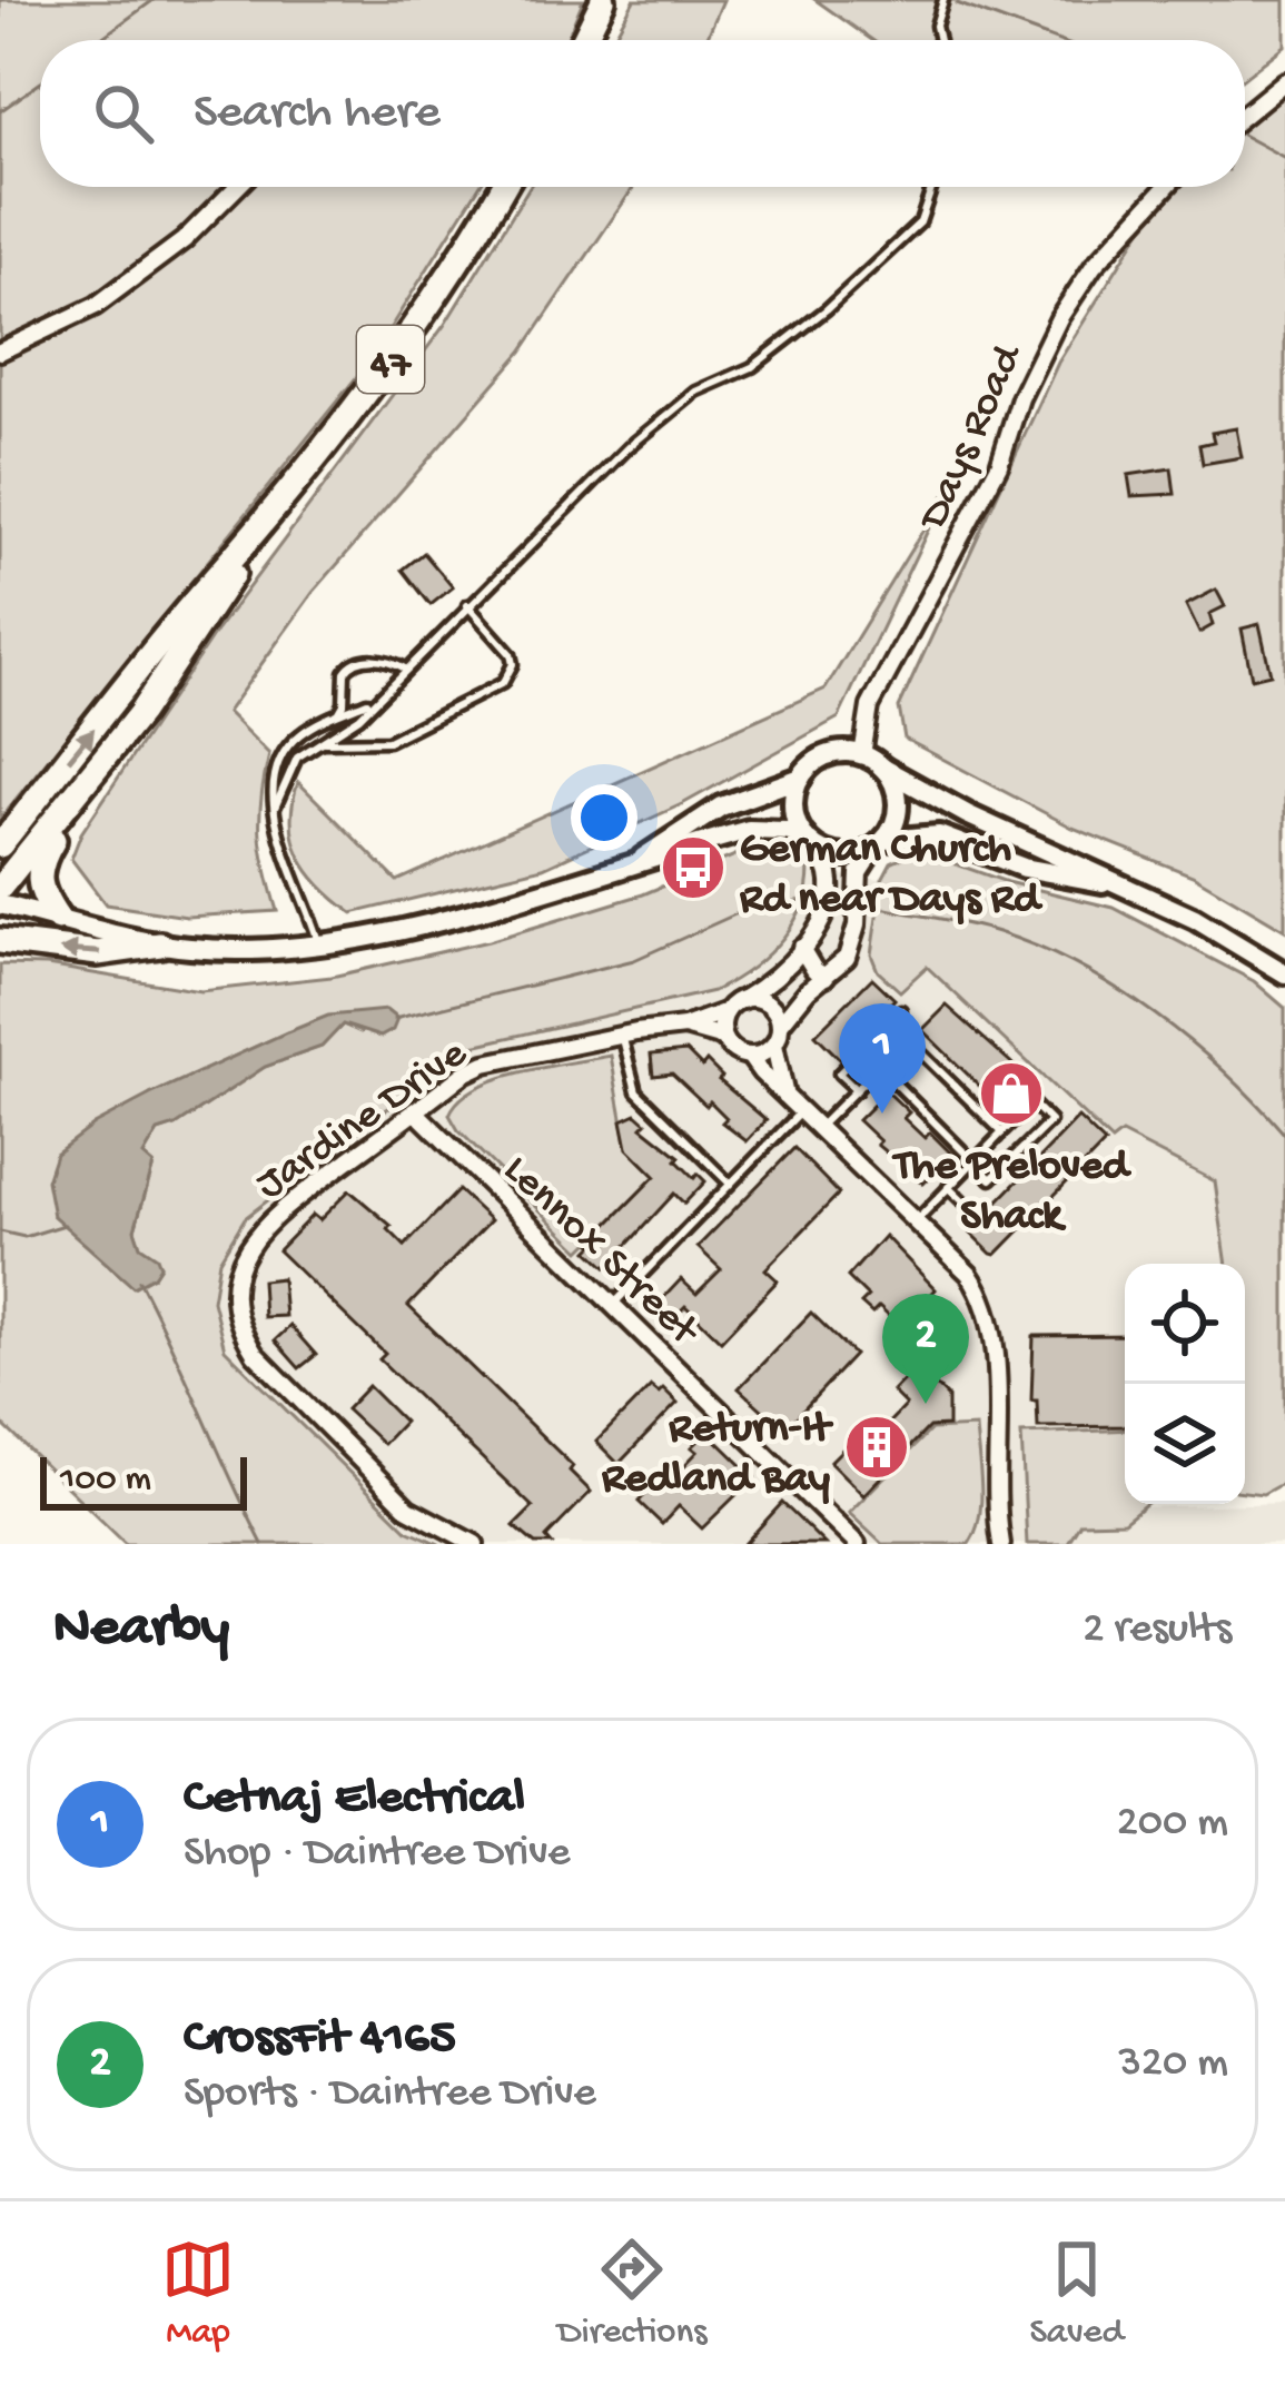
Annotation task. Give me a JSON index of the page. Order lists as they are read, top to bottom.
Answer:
{
  "streets": {
    "highway": ["47"],
    "street": ["Days Road", "Jardine Drive", "Lennox Street"]
  },
  "crossings": [
    ["Jardine Drive", "Lennox Street"]
  ],
  "places": {
    "bus stop": ["German Church Rd near Days Rd"],
    "shop": ["The Preloved Shack"],
    "building": ["Return-It Redland Bay"]
  },
  "scale_bar": "100 m",
  "page": {
    "search": "Search here",
    "pins": ["1", "2"],
    "scale": "100 m",
    "heading": ["Nearby", "2 results"],
    "list": [
      {
        "mark": "1",
        "name": "Cetnaj Electrical",
        "note": "Shop · Daintree Drive",
        "value": "200 m"
      },
      {
        "mark": "2",
        "name": "CrossFit 4165",
        "note": "Sports · Daintree Drive",
        "value": "320 m"
      }
    ],
    "nav": ["Map", "Directions", "Saved"]
  }
}
